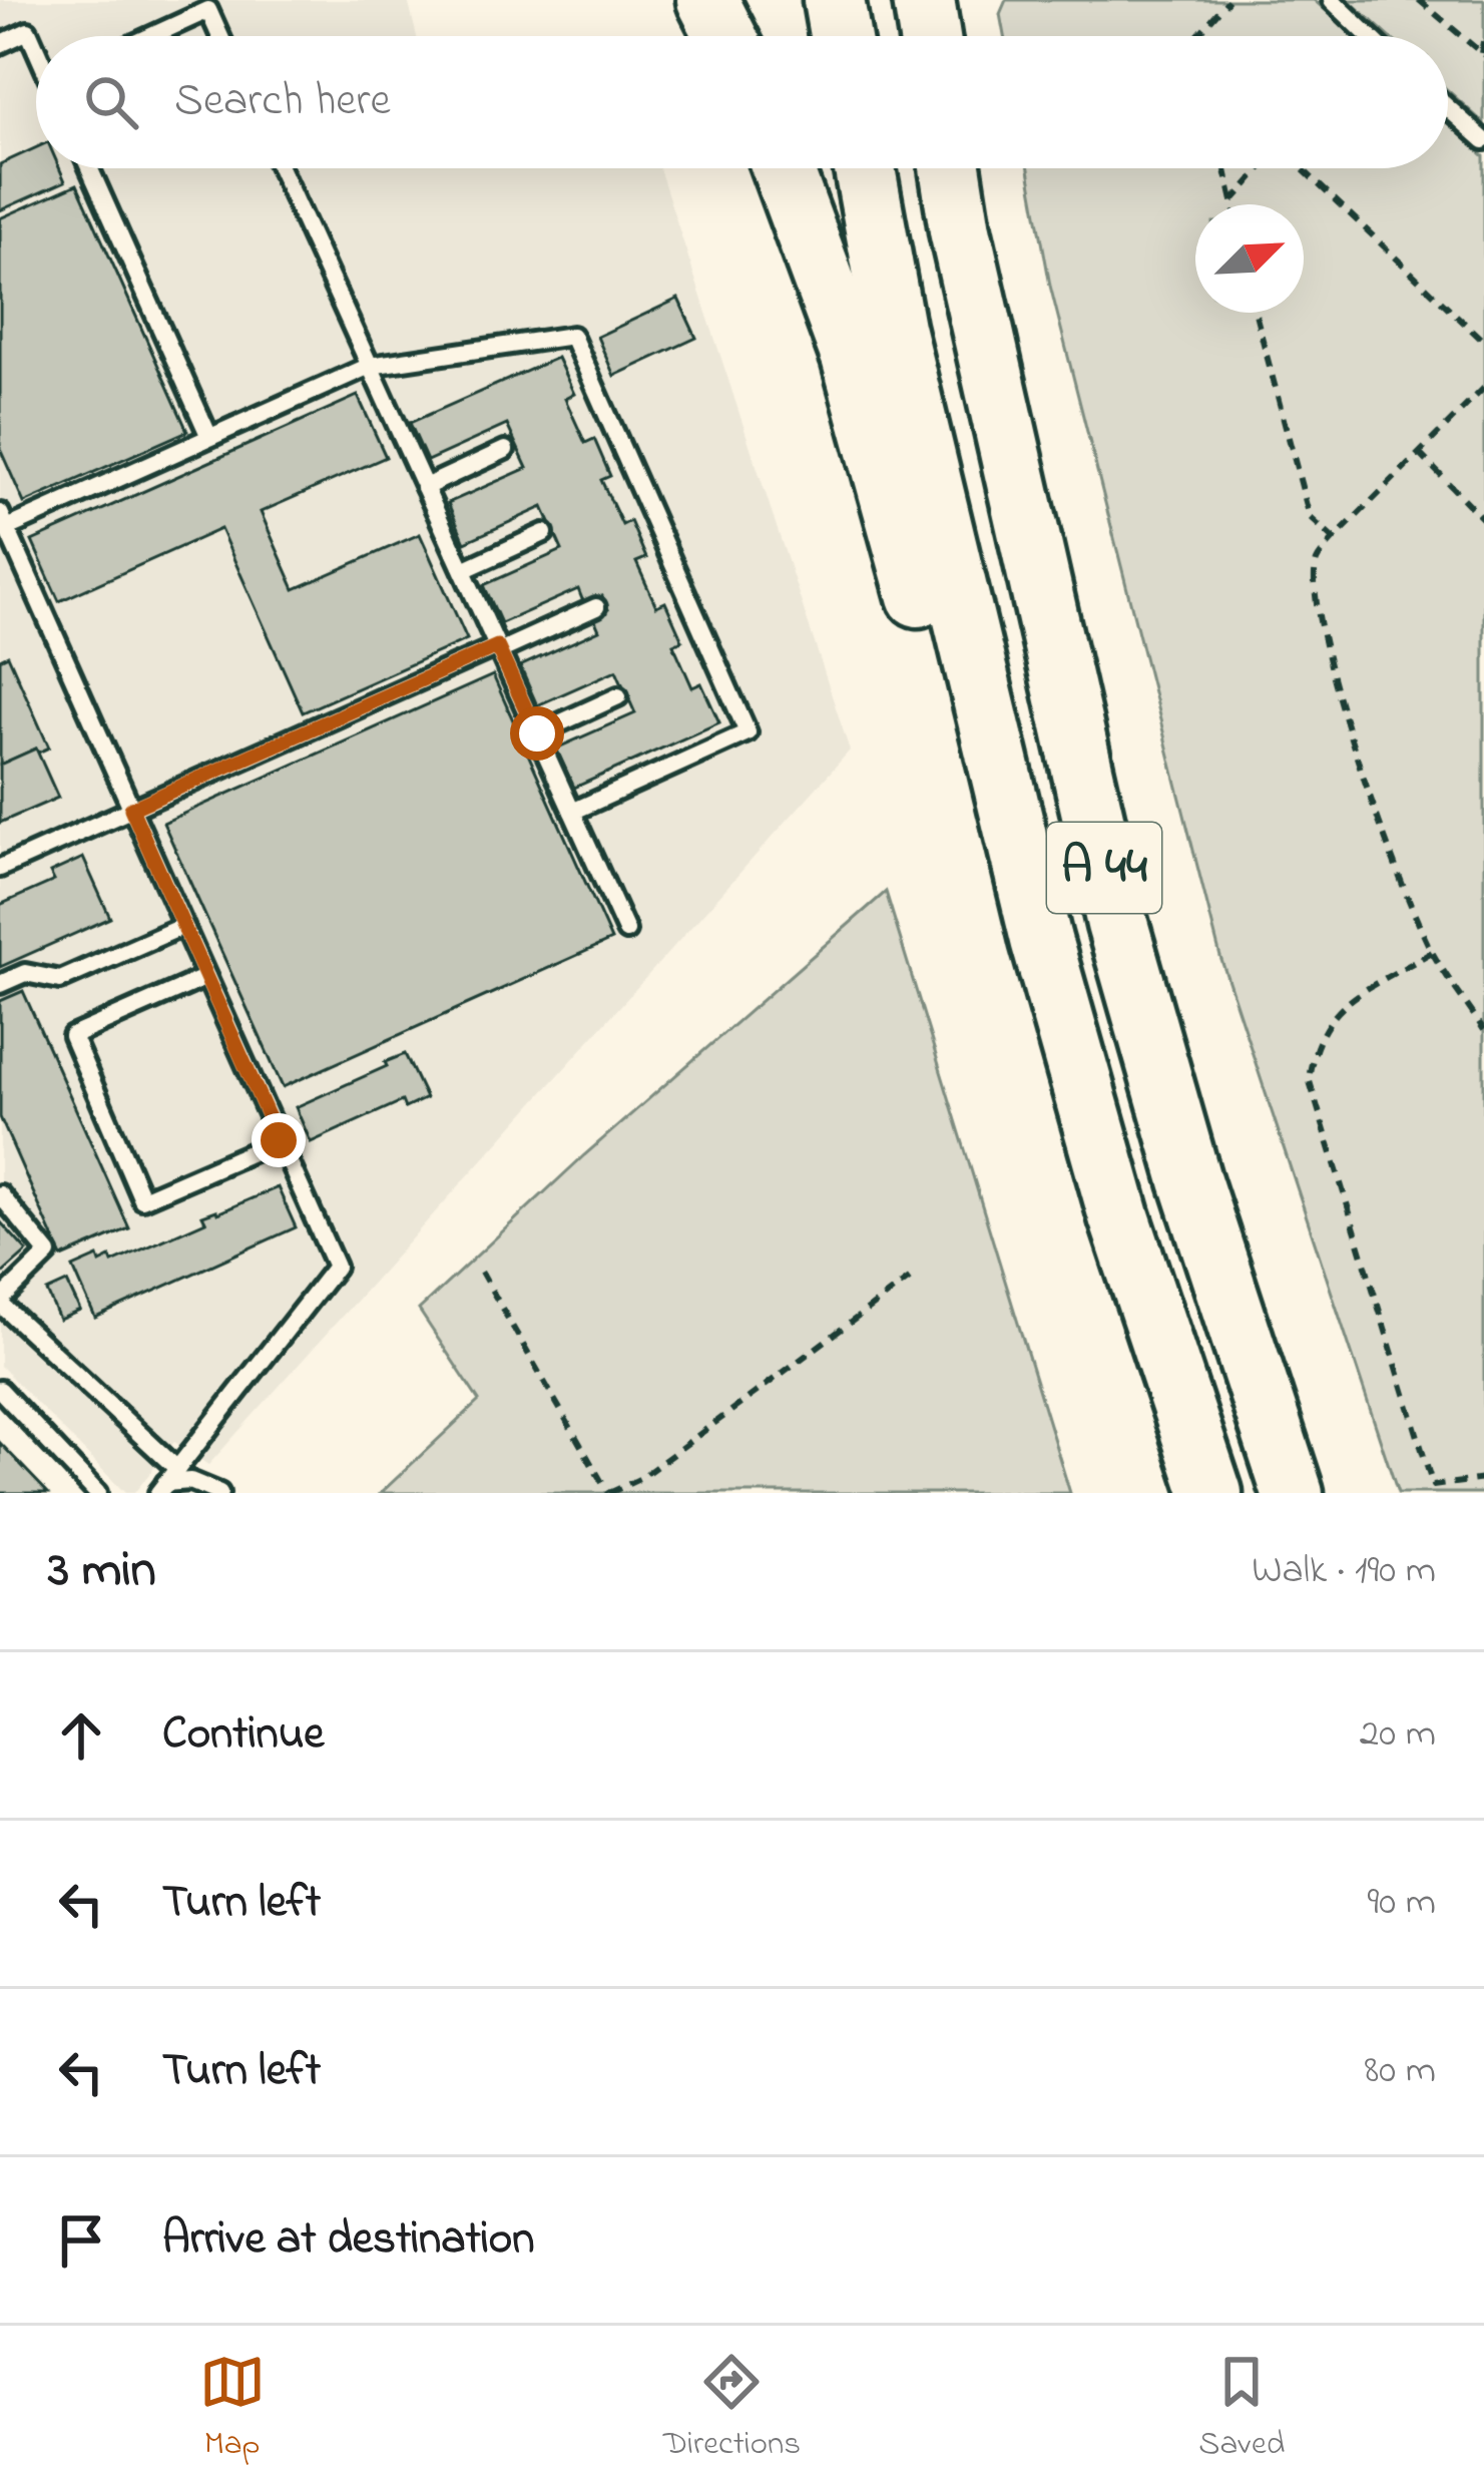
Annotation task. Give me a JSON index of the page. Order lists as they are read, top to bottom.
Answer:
{
  "streets": {
    "highway": ["A 44"]
  },
  "north": "top right",
  "page": {
    "search": "Search here",
    "heading": ["3 min", "Walk · 190 m"],
    "list": [
      ["Continue", "20 m"],
      ["Turn left", "90 m"],
      ["Turn left", "80 m"],
      "Arrive at destination"
    ],
    "nav": ["Map", "Directions", "Saved"]
  }
}
